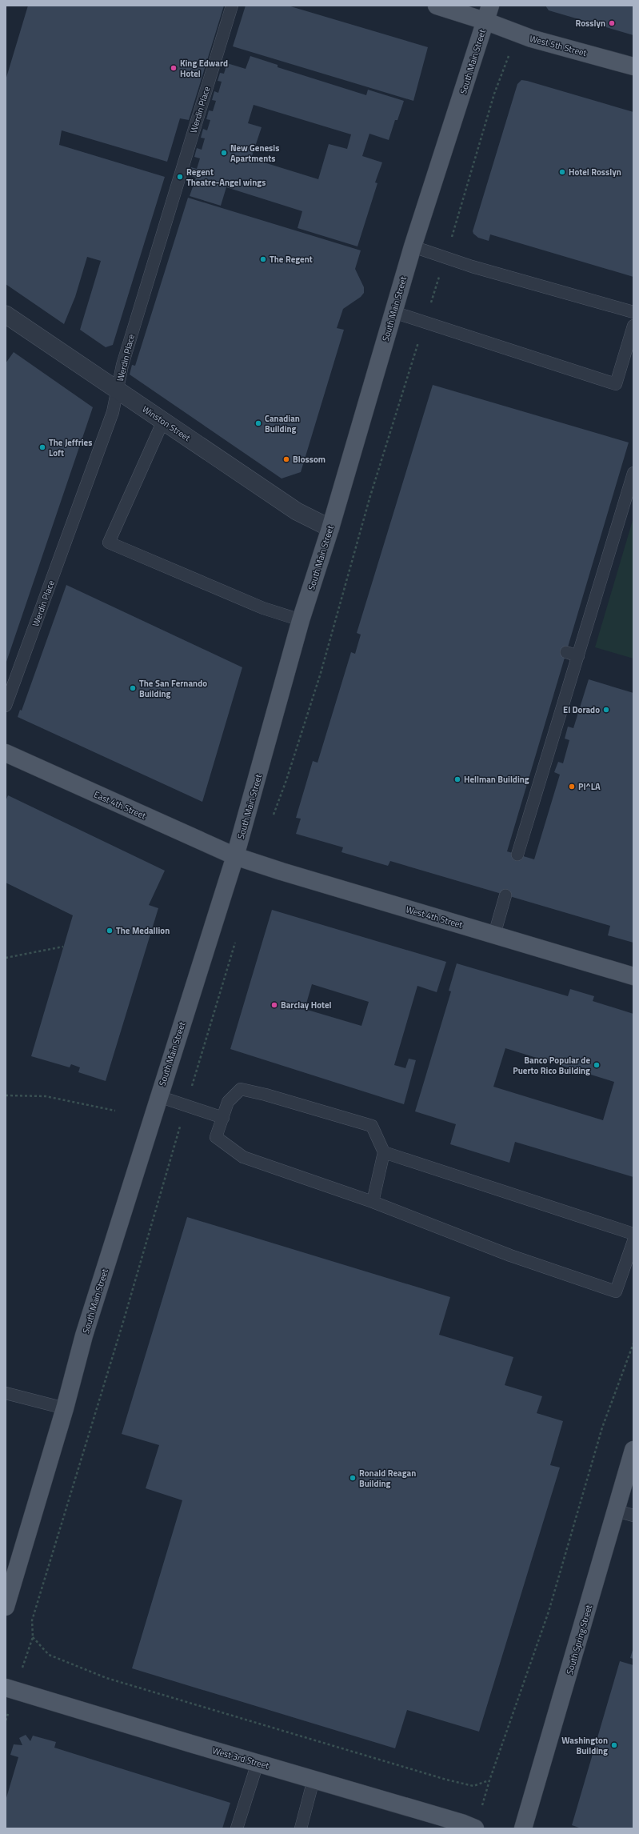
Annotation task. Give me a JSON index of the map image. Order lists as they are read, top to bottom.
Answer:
{
  "streets": {
    "main road": [
      "West 5th Street",
      "South Main Street",
      "East 4th Street",
      "West 4th Street",
      "South Spring Street",
      "West 3rd Street"
    ],
    "street": ["Winston Street"],
    "lane": ["Werdin Place"]
  },
  "crossings": [
    ["West 5th Street", "South Main Street"],
    ["South Main Street", "Winston Street"],
    ["South Main Street", "East 4th Street"],
    ["South Main Street", "West 4th Street"],
    ["Werdin Place", "Winston Street"],
    ["East 4th Street", "West 4th Street"]
  ],
  "places": [
    "Rosslyn",
    "King Edward Hotel",
    "New Genesis Apartments",
    "Hotel Rosslyn",
    "Regent Theatre-Angel wings",
    "The Regent",
    "Canadian Building",
    "The Jeffries Loft",
    "Blossom",
    "The San Fernando Building",
    "El Dorado",
    "Hellman Building",
    "PI^LA",
    "The Medallion",
    "Barclay Hotel",
    "Banco Popular de Puerto Rico Building",
    "Ronald Reagan Building",
    "Washington Building"
  ]
}
